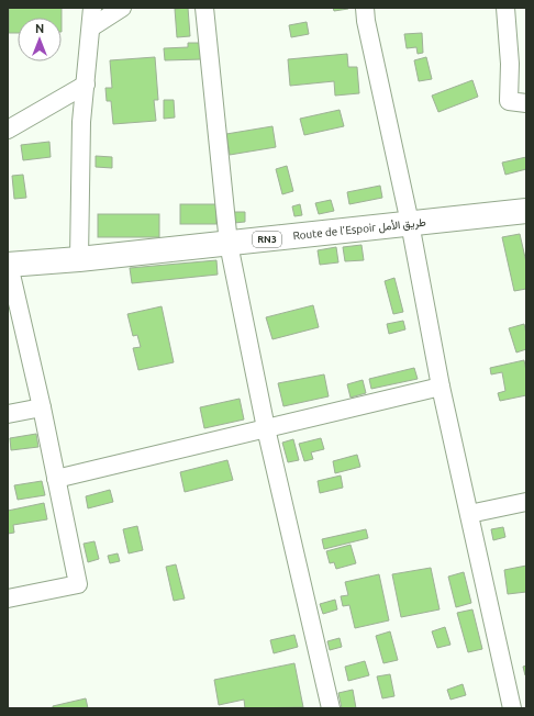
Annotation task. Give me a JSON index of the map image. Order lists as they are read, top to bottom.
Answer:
{
  "streets": {
    "highway": ["Route de l’Espoir طريق الأمل", "RN3"]
  },
  "north": "top"
}
